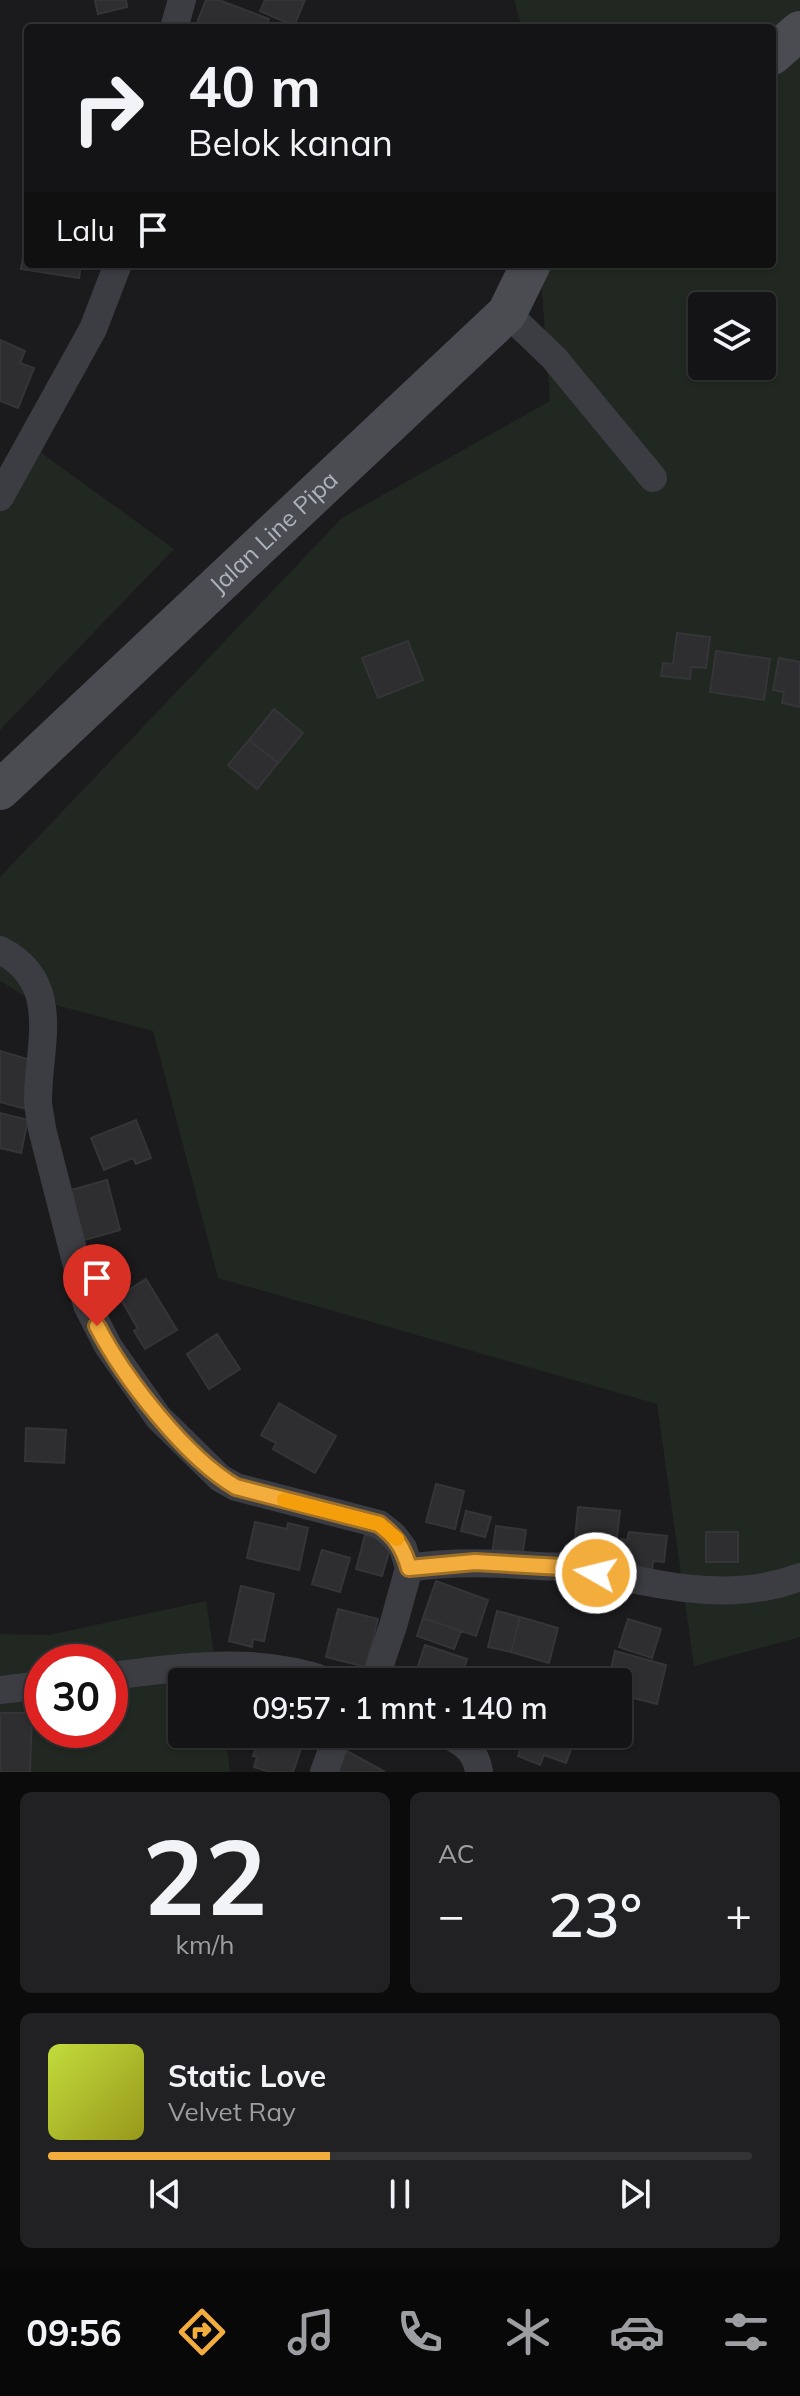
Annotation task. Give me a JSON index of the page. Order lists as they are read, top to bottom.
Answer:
{
  "streets": {
    "main road": ["Jalan Line Pipa"]
  },
  "page": {
    "turn": ["40 m", "Belok kanan"],
    "then": "Lalu",
    "limit": "30",
    "trip": "09:57 · 1 mnt · 140 m",
    "tile": [
      ["22", "km/h"],
      "AC"
    ],
    "heat": ["−", "23°", "+"],
    "song": ["Static Love", "Velvet Ray"],
    "tabs": "09:56"
  }
}
